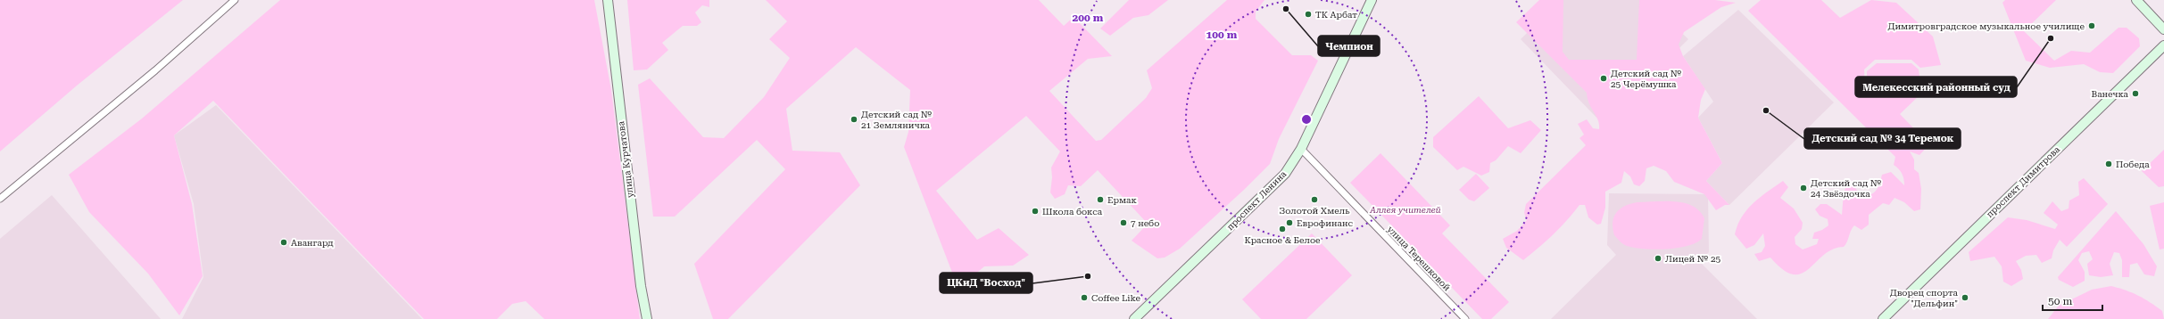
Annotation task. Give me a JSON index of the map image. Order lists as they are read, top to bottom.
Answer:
{
  "streets": {
    "main road": ["улица Курчатова", "проспект Димитрова", "проспект Ленина"],
    "street": ["улица Терешковой"]
  },
  "crossings": [
    ["проспект Ленина", "улица Терешковой"]
  ],
  "parks": ["Аллея учителей"],
  "places": [
    "Чемпион",
    "ТК Арбат",
    "Димитровградское музыкальное училище",
    "Мелекесский районный суд",
    "Детский сад № 25 Черёмушка",
    "Ванечка",
    "Детский сад № 34 Теремок",
    "Детский сад № 21 Земляничка",
    "Победа",
    "Детский сад № 24 Звёздочка",
    "Ермак",
    "Золотой Хмель",
    "Школа бокса",
    "7 небо",
    "Еврофинанс",
    "Красное & Белое",
    "Авангард",
    "Лицей № 25",
    "ЦКиД \"Восход\"",
    "Coffee Like",
    "Дворец спорта \"Дельфин\""
  ],
  "scale_bar": "50 m",
  "rings": ["200 m", "100 m"]
}
